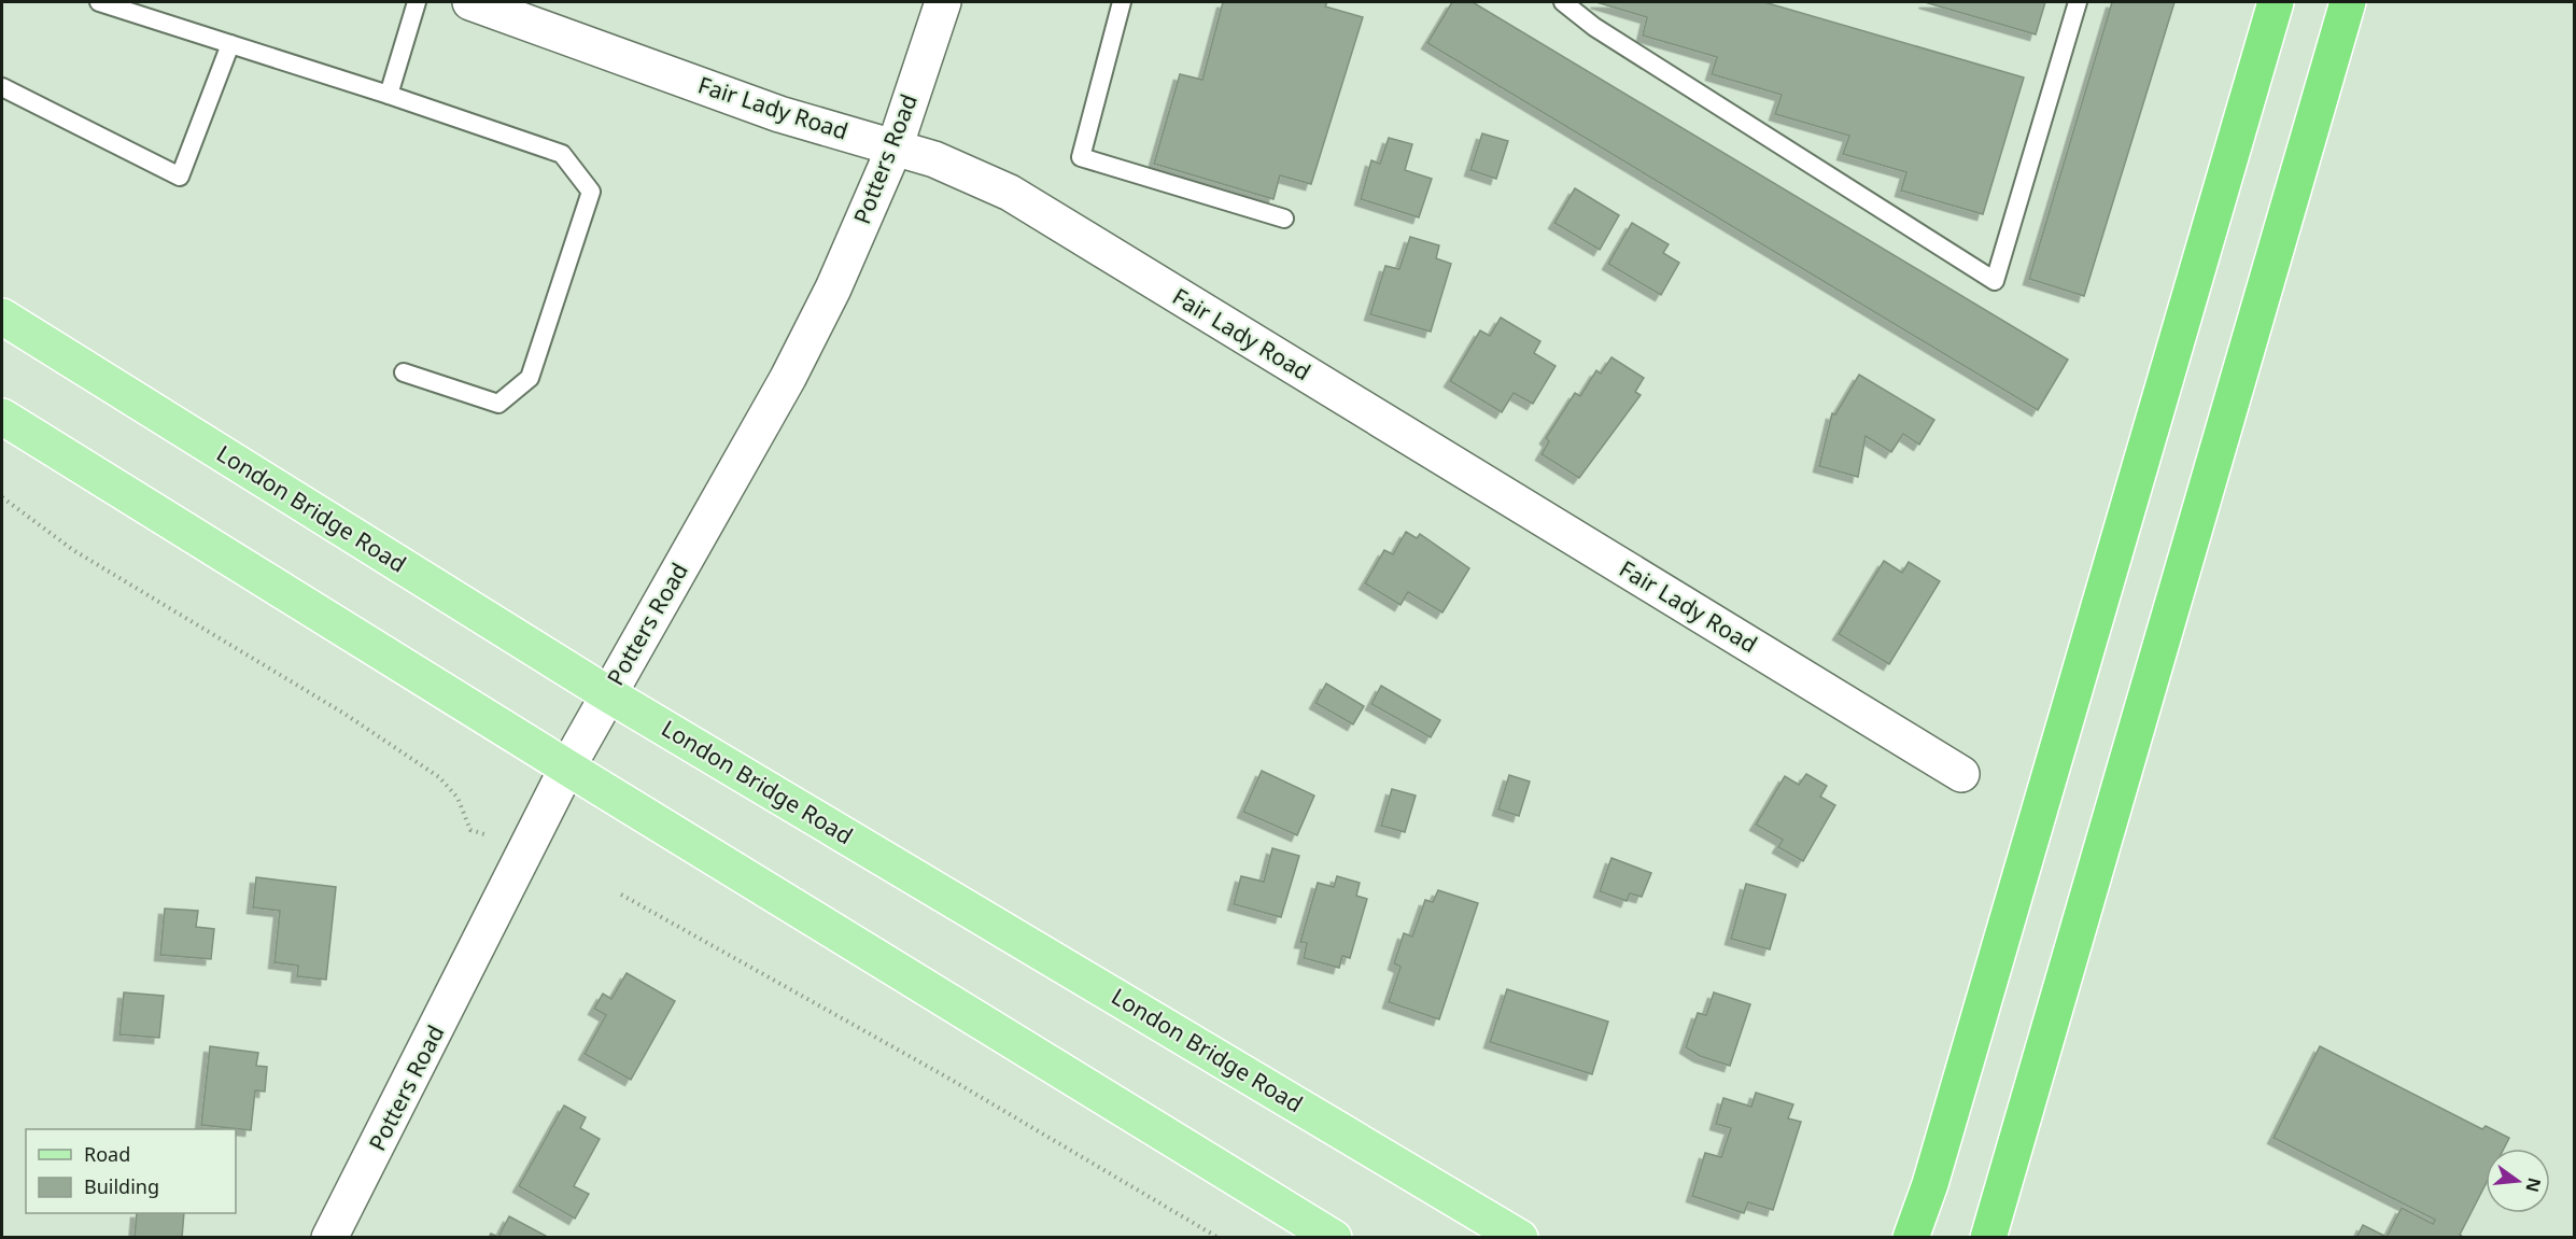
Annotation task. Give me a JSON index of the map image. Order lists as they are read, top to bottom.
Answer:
{
  "streets": {
    "main road": ["London Bridge Road"],
    "street": ["Fair Lady Road", "Potters Road"]
  },
  "crossings": [
    ["Fair Lady Road", "Potters Road"],
    ["Potters Road", "London Bridge Road"]
  ],
  "legend": ["Road", "Building"],
  "north": "right"
}
